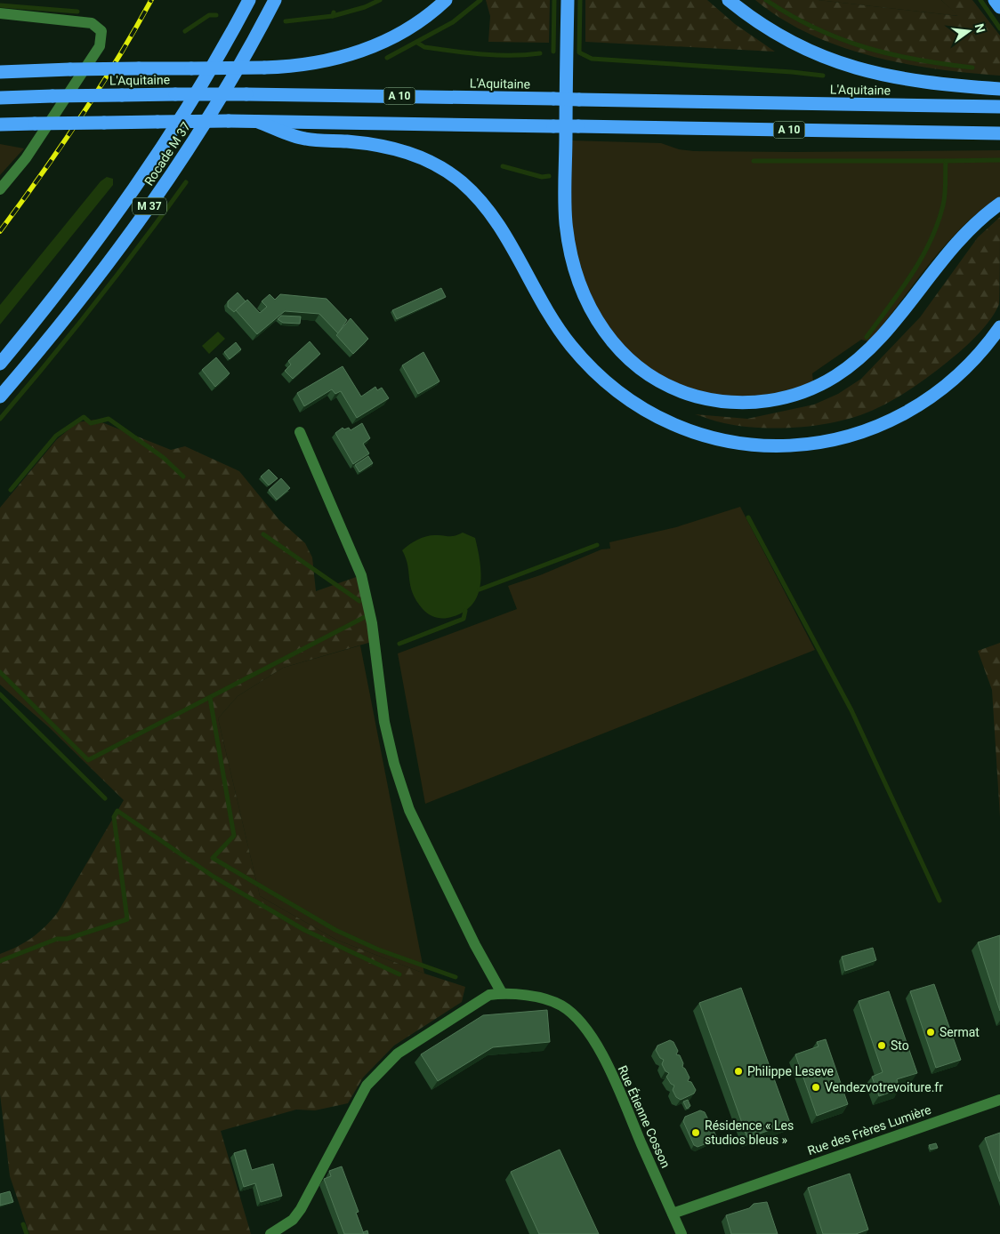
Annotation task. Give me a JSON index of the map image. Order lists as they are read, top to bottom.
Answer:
{
  "streets": {
    "highway": [
      "L'Aquitaine",
      "A 10",
      "Rocade M 37",
      "M 37"
    ],
    "street": ["Rue Étienne Cosson", "Rue des Frères Lumière"]
  },
  "crossings": [
    ["Rue Étienne Cosson", "Rue des Frères Lumière"]
  ],
  "places": [
    "Sermat",
    "Sto",
    "Philippe Leseve",
    "Vendezvotrevoiture.fr",
    "Résidence « Les studios bleus »"
  ],
  "north": "right"
}
